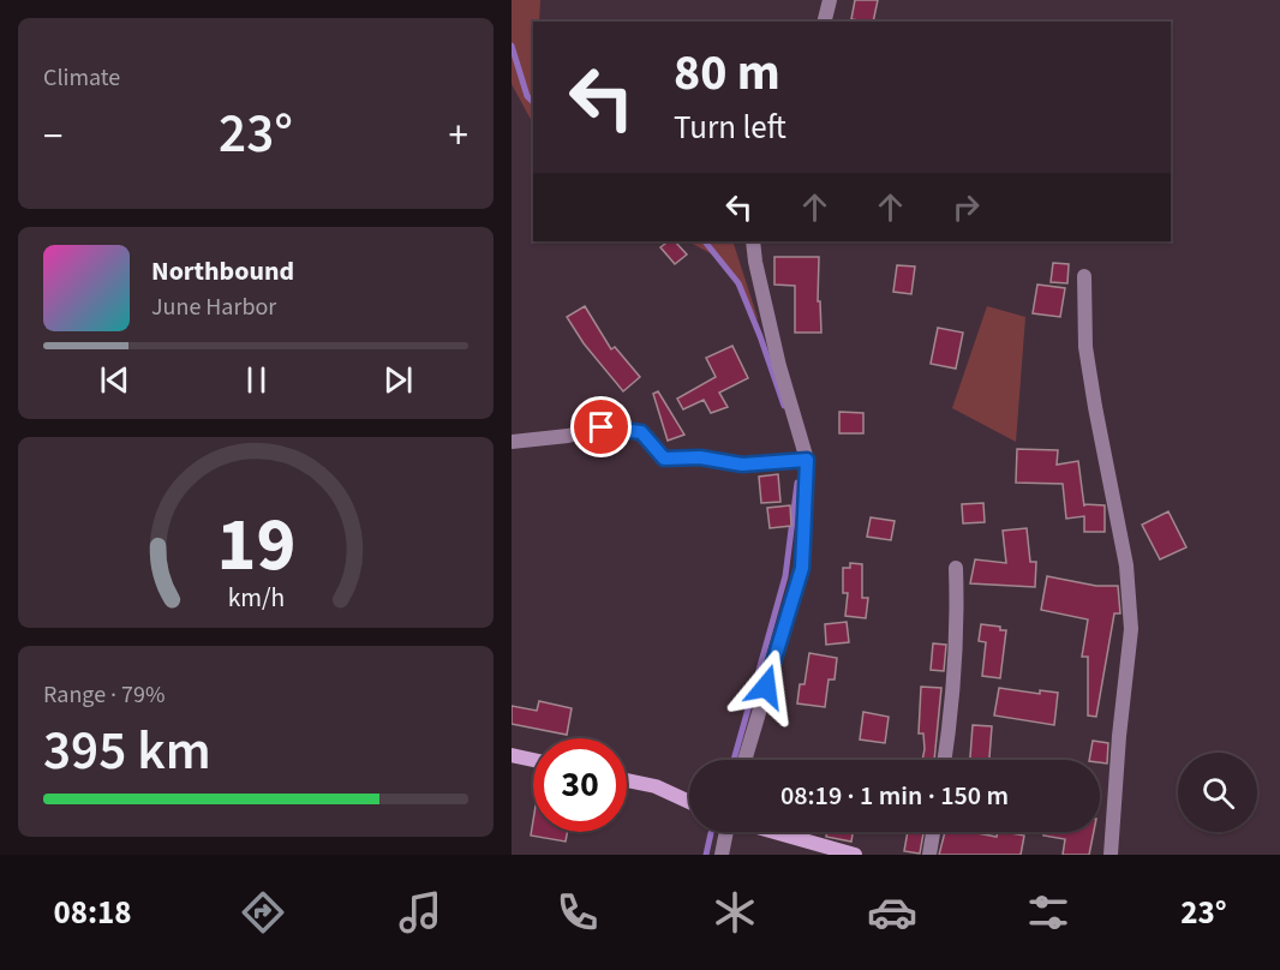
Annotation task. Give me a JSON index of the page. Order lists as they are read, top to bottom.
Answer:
{
  "page": {
    "tile": [
      "Climate",
      ["Range · 79%", "395 km"]
    ],
    "turn": ["80 m", "Turn left"],
    "heat": ["−", "23°", "+"],
    "song": ["Northbound", "June Harbor"],
    "limit": "30",
    "trip": "08:19 · 1 min · 150 m",
    "tabs": ["08:18", "23°"],
    "gauge": ["19", "km/h"]
  }
}
